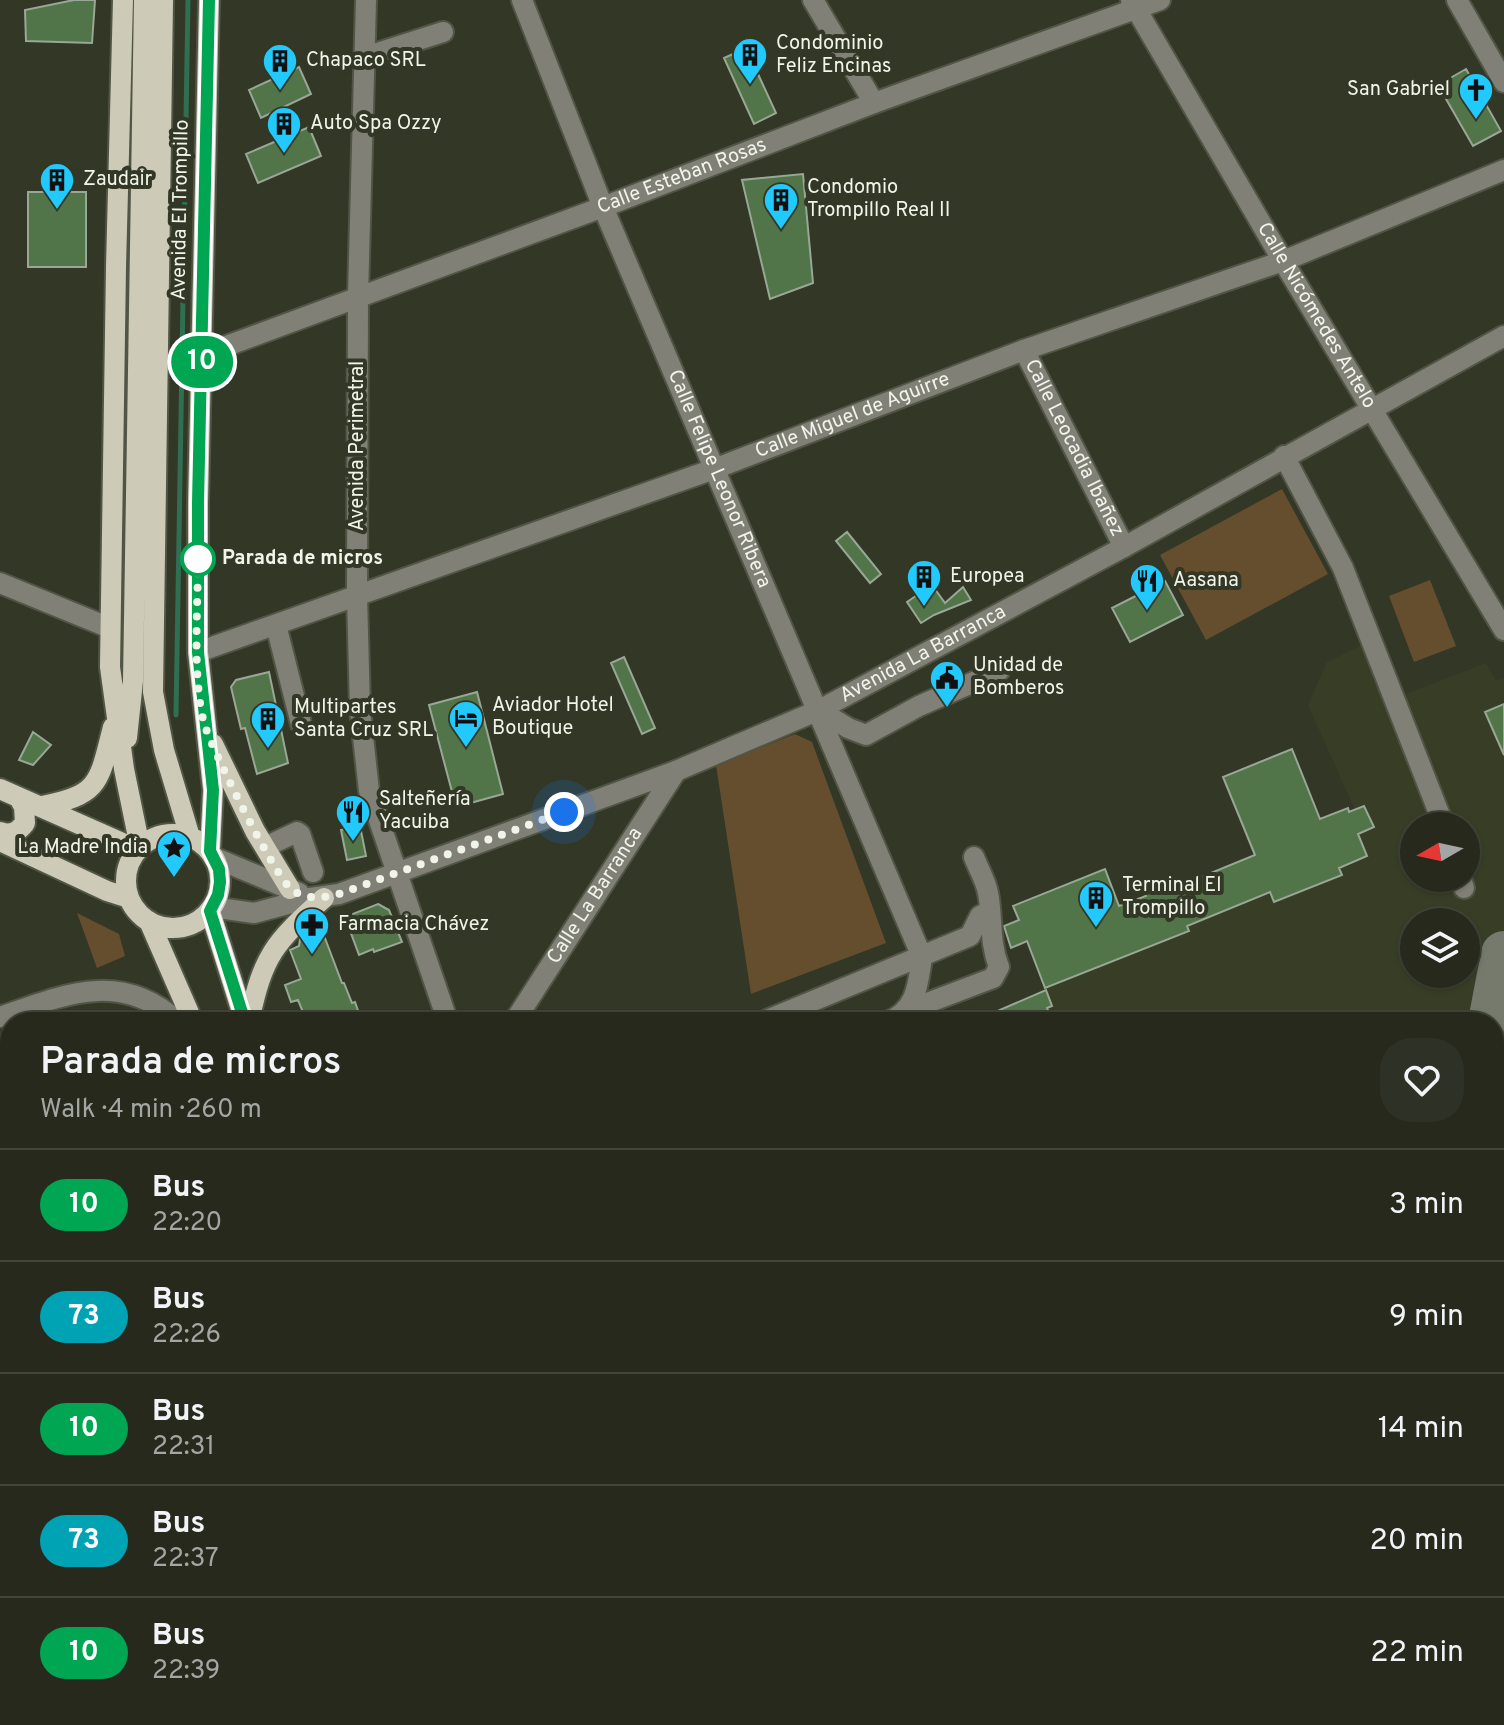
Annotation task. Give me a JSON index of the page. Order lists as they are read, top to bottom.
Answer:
{
  "streets": {
    "main road": ["Avenida El Trompillo"],
    "street": [
      "Calle Esteban Rosas",
      "Calle Nicómedes Antelo",
      "Calle Miguel de Aguirre",
      "Avenida Perimetral",
      "Calle Leocadia Ibañez",
      "Calle Felipe Leonor Ribera",
      "Avenida La Barranca",
      "Calle La Barranca"
    ]
  },
  "crossings": [
    ["Calle Esteban Rosas", "Avenida El Trompillo"],
    ["Calle Esteban Rosas", "Calle Nicómedes Antelo"],
    ["Calle Esteban Rosas", "Avenida Perimetral"],
    ["Calle Esteban Rosas", "Calle Felipe Leonor Ribera"],
    ["Avenida El Trompillo", "Calle Miguel de Aguirre"],
    ["Avenida El Trompillo", "Avenida La Barranca"],
    ["Calle Nicómedes Antelo", "Calle Miguel de Aguirre"],
    ["Calle Nicómedes Antelo", "Avenida La Barranca"],
    ["Calle Miguel de Aguirre", "Avenida Perimetral"],
    ["Calle Miguel de Aguirre", "Calle Leocadia Ibañez"],
    ["Calle Miguel de Aguirre", "Calle Felipe Leonor Ribera"],
    ["Avenida Perimetral", "Avenida La Barranca"],
    ["Calle Leocadia Ibañez", "Avenida La Barranca"],
    ["Calle Felipe Leonor Ribera", "Avenida La Barranca"],
    ["Avenida La Barranca", "Calle La Barranca"]
  ],
  "places": {
    "building": [
      "Condominio Feliz Encinas",
      "Chapaco SRL",
      "Auto Spa Ozzy",
      "Zaudair",
      "Condomio Trompillo Real II",
      "Europea",
      "Multipartes Santa Cruz SRL",
      "Terminal El Trompillo"
    ],
    "church": ["San Gabriel"],
    "other": ["Parada de micros"],
    "restaurant": ["Aasana", "Salteñería Yacuiba"],
    "public building": ["Unidad de Bomberos"],
    "hotel": ["Aviador Hotel Boutique"],
    "place": ["La Madre India"],
    "pharmacy": ["Farmacia Chávez"]
  },
  "lines": ["bus line 10"],
  "north": "left",
  "page": {
    "on_map": "10",
    "heading": ["Parada de micros", "Walk · 4 min · 260 m"],
    "list": [
      {
        "mark": "10",
        "name": "Bus",
        "note": "22:20",
        "value": "3 min"
      },
      {
        "mark": "73",
        "name": "Bus",
        "note": "22:26",
        "value": "9 min"
      },
      {
        "mark": "10",
        "name": "Bus",
        "note": "22:31",
        "value": "14 min"
      },
      {
        "mark": "73",
        "name": "Bus",
        "note": "22:37",
        "value": "20 min"
      },
      {
        "mark": "10",
        "name": "Bus",
        "note": "22:39",
        "value": "22 min"
      }
    ]
  }
}
